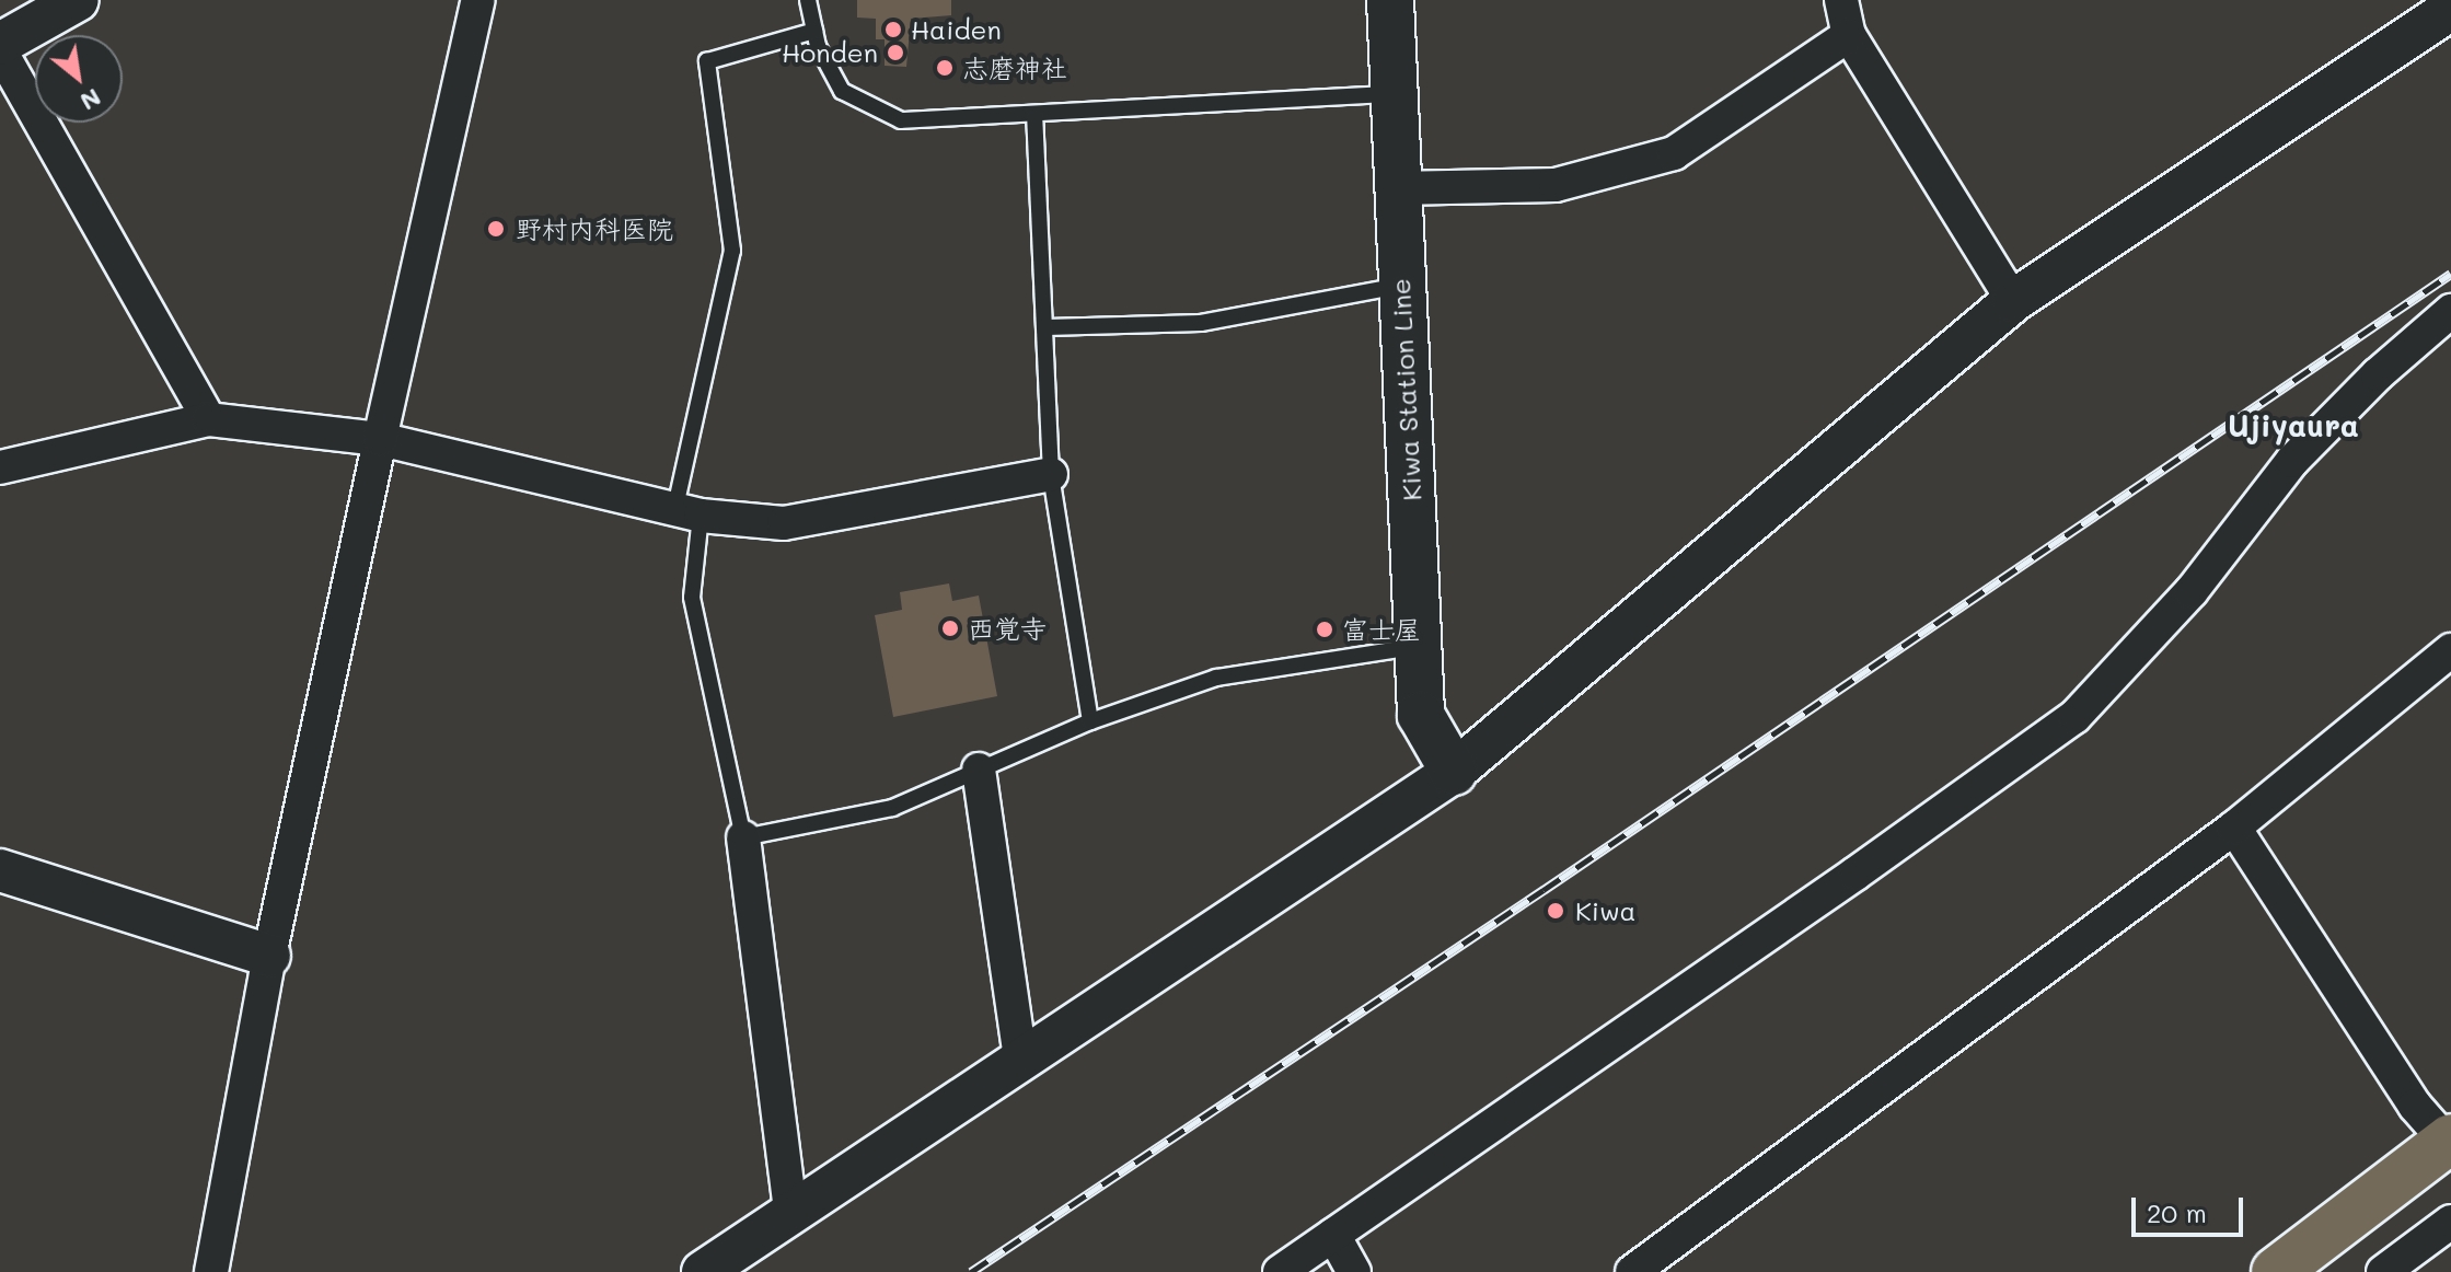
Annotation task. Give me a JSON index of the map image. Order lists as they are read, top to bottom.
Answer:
{
  "streets": {
    "main road": ["Kiwa Station Line"]
  },
  "districts": ["Ujiyaura"],
  "places": [
    "Haiden",
    "Honden",
    "志磨神社",
    "野村内科医院",
    "西覚寺",
    "富士屋",
    "Kiwa"
  ],
  "scale_bar": "20 m",
  "north": "bottom right"
}
